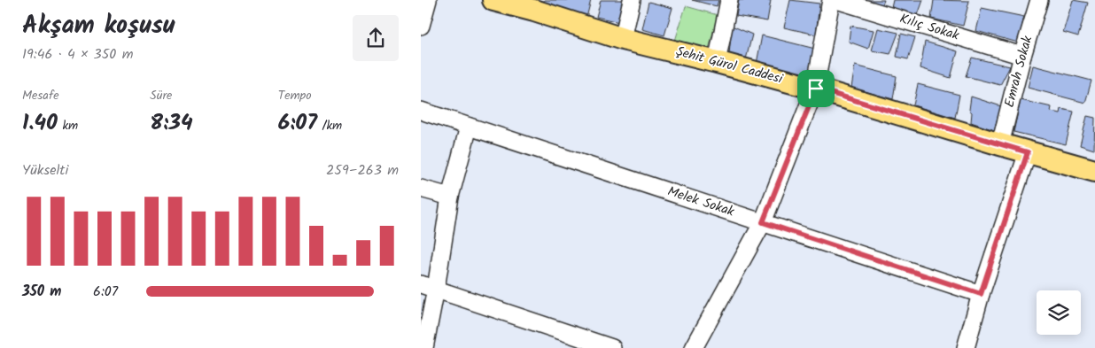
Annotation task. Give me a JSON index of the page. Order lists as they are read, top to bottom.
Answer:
{
  "streets": {
    "main road": ["Şehit Gürol Caddesi"],
    "street": ["Kılıç Sokak", "Emrah Sokak", "Melek Sokak"]
  },
  "crossings": [
    ["Kılıç Sokak", "Emrah Sokak"],
    ["Şehit Gürol Caddesi", "Emrah Sokak"]
  ],
  "page": {
    "heading": ["Akşam koşusu", "19:46 · 4 × 350 m"],
    "stats": [
      ["Mesafe", "1.40 km"],
      ["Süre", "8:34"],
      ["Tempo", "6:07 /km"]
    ],
    "chart": ["Yükselti", "259–263 m"],
    "list": [
      {
        "name": "350 m",
        "note": "6:07"
      }
    ]
  }
}
